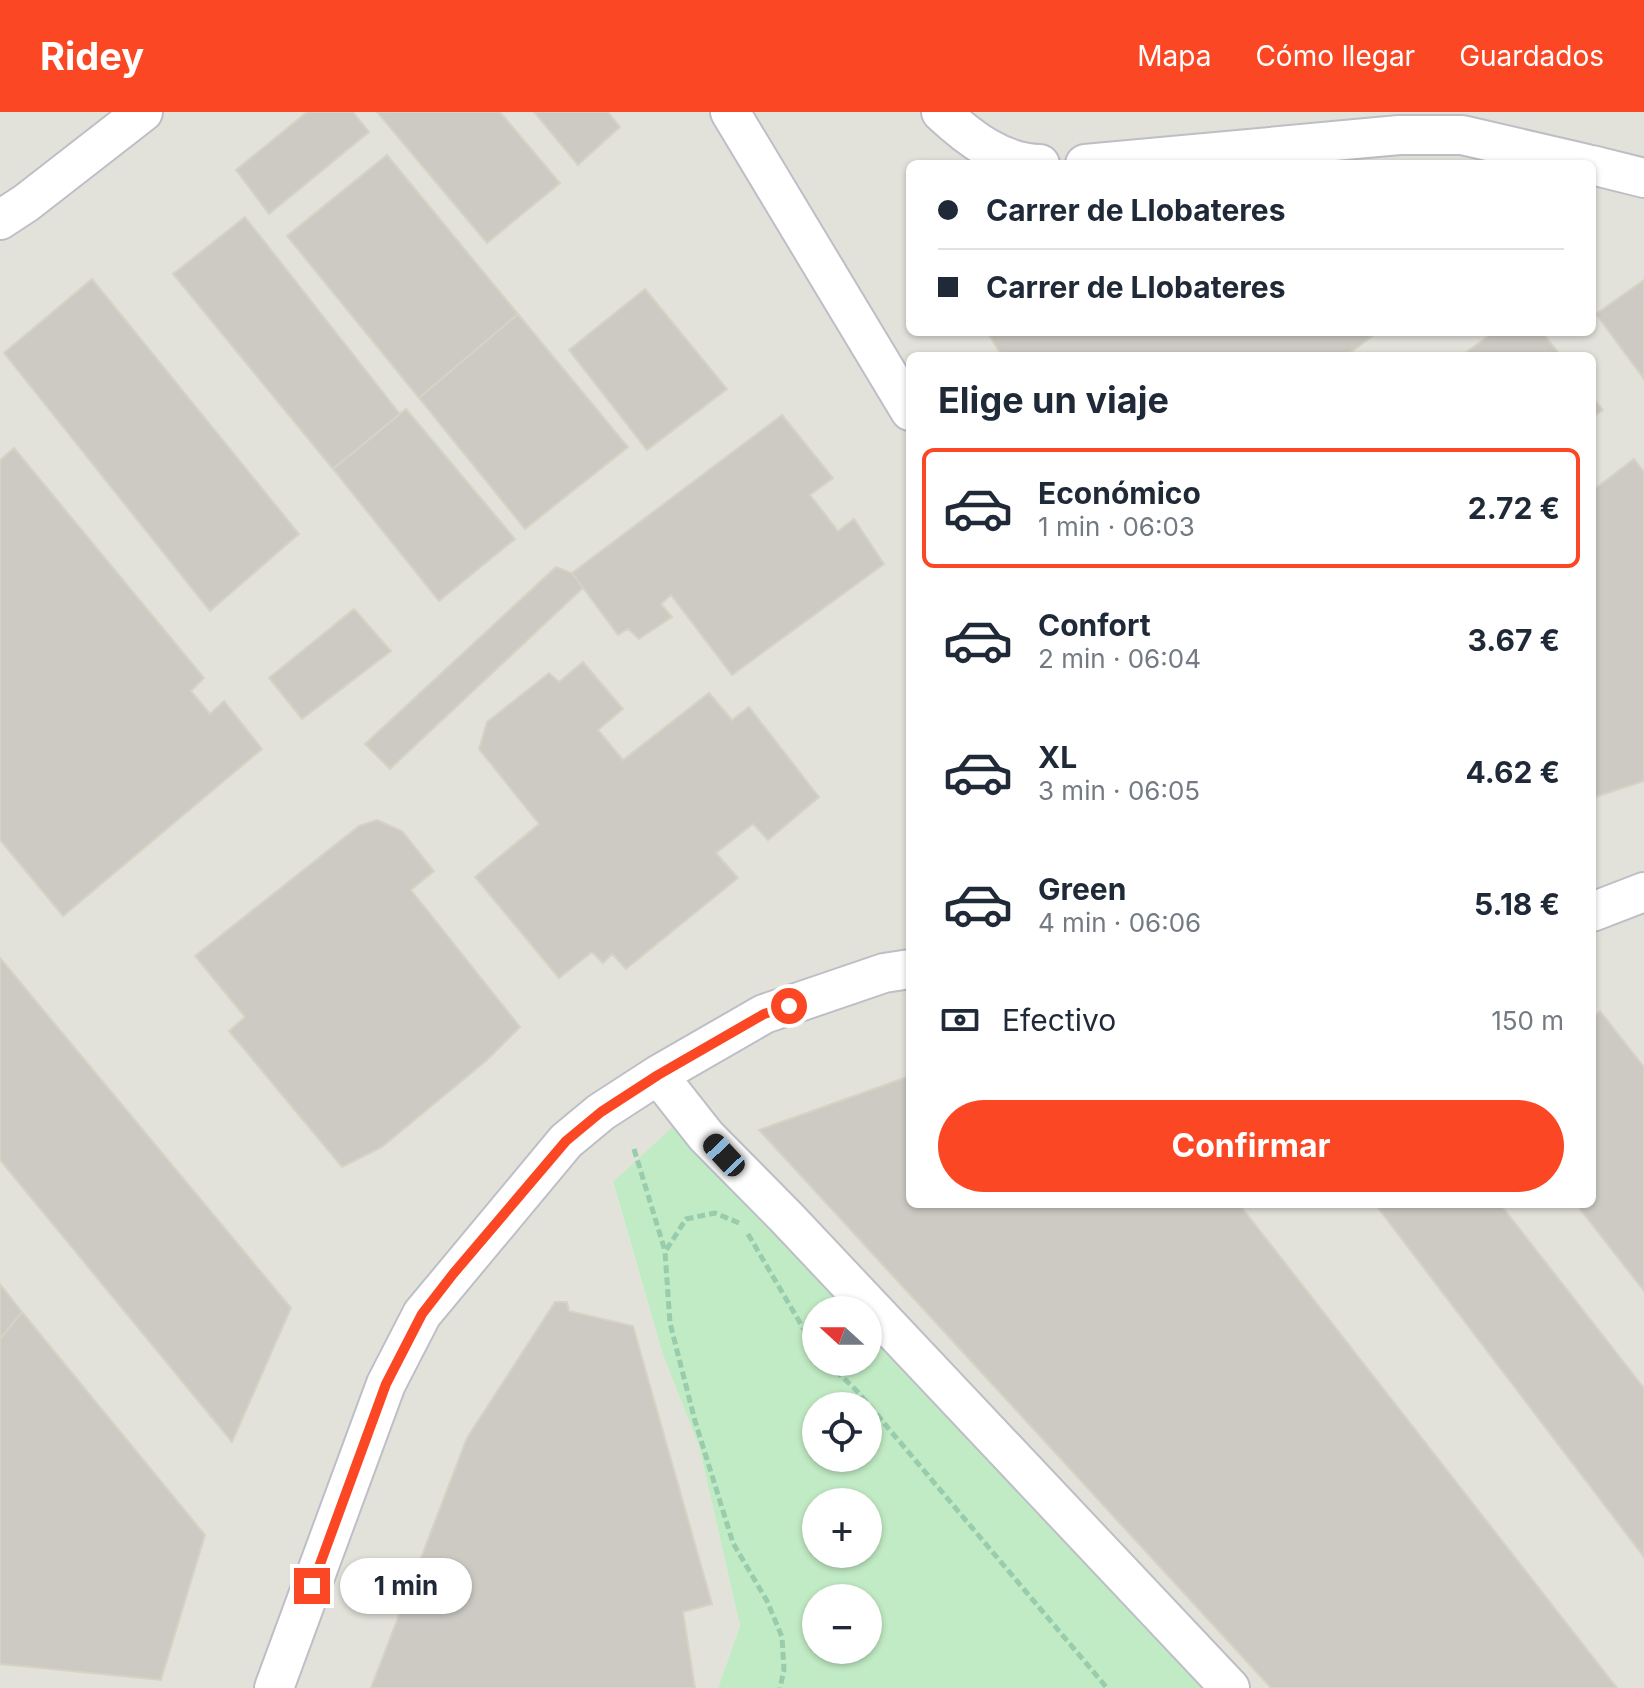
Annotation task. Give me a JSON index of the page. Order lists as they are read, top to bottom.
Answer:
{
  "north": "left",
  "page": {
    "header": "Ridey",
    "nav": ["Mapa", "Cómo llegar", "Guardados"],
    "banner": ["Carrer de Llobateres", "Carrer de Llobateres"],
    "heading": "Elige un viaje",
    "list": [
      {
        "name": "Económico",
        "note": "1 min · 06:03",
        "value": "2.72 €"
      },
      {
        "name": "Confort",
        "note": "2 min · 06:04",
        "value": "3.67 €"
      },
      {
        "name": "XL",
        "note": "3 min · 06:05",
        "value": "4.62 €"
      },
      {
        "name": "Green",
        "note": "4 min · 06:06",
        "value": "5.18 €"
      }
    ],
    "pay": ["Efectivo", "150 m"],
    "buttons": "Confirmar",
    "map_buttons": ["+", "−"],
    "bubble": "1 min"
  }
}
